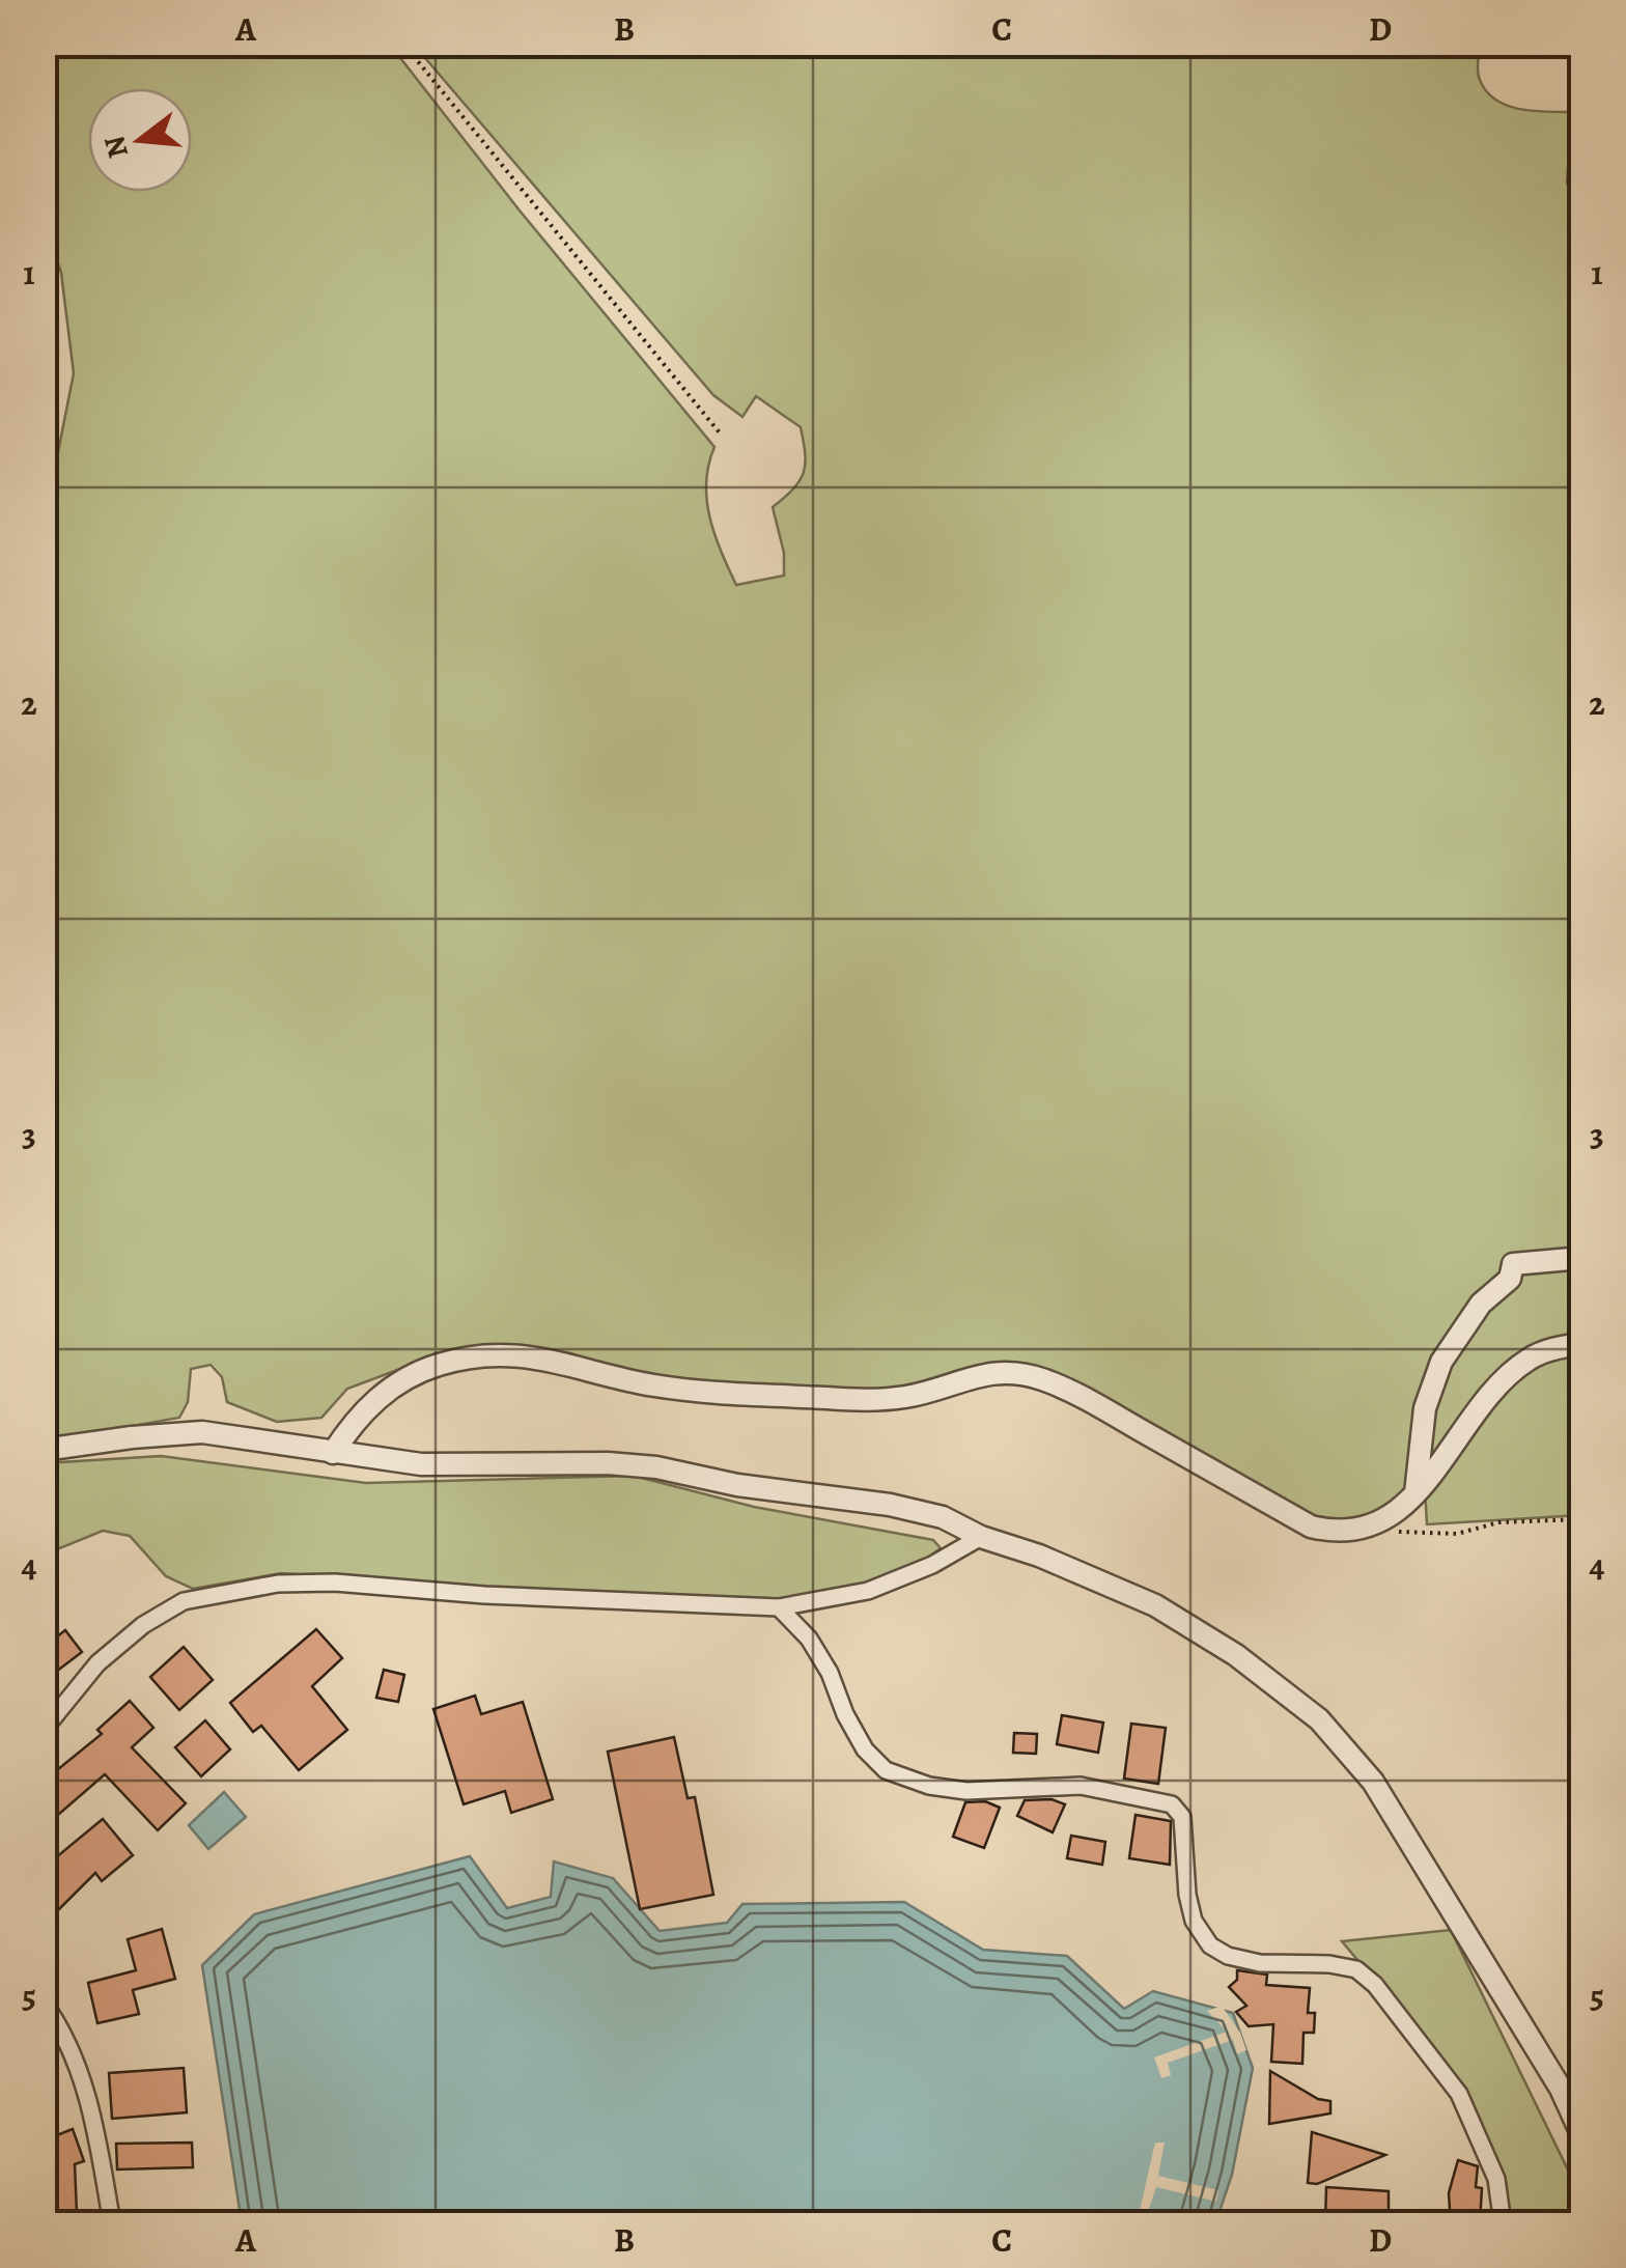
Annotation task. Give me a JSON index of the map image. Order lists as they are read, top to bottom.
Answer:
{
  "north": "left",
  "grid": {
    "columns": [
      "A",
      "B",
      "C",
      "D"
    ],
    "rows": [
      "1",
      "2",
      "3",
      "4",
      "5"
    ]
  }
}
